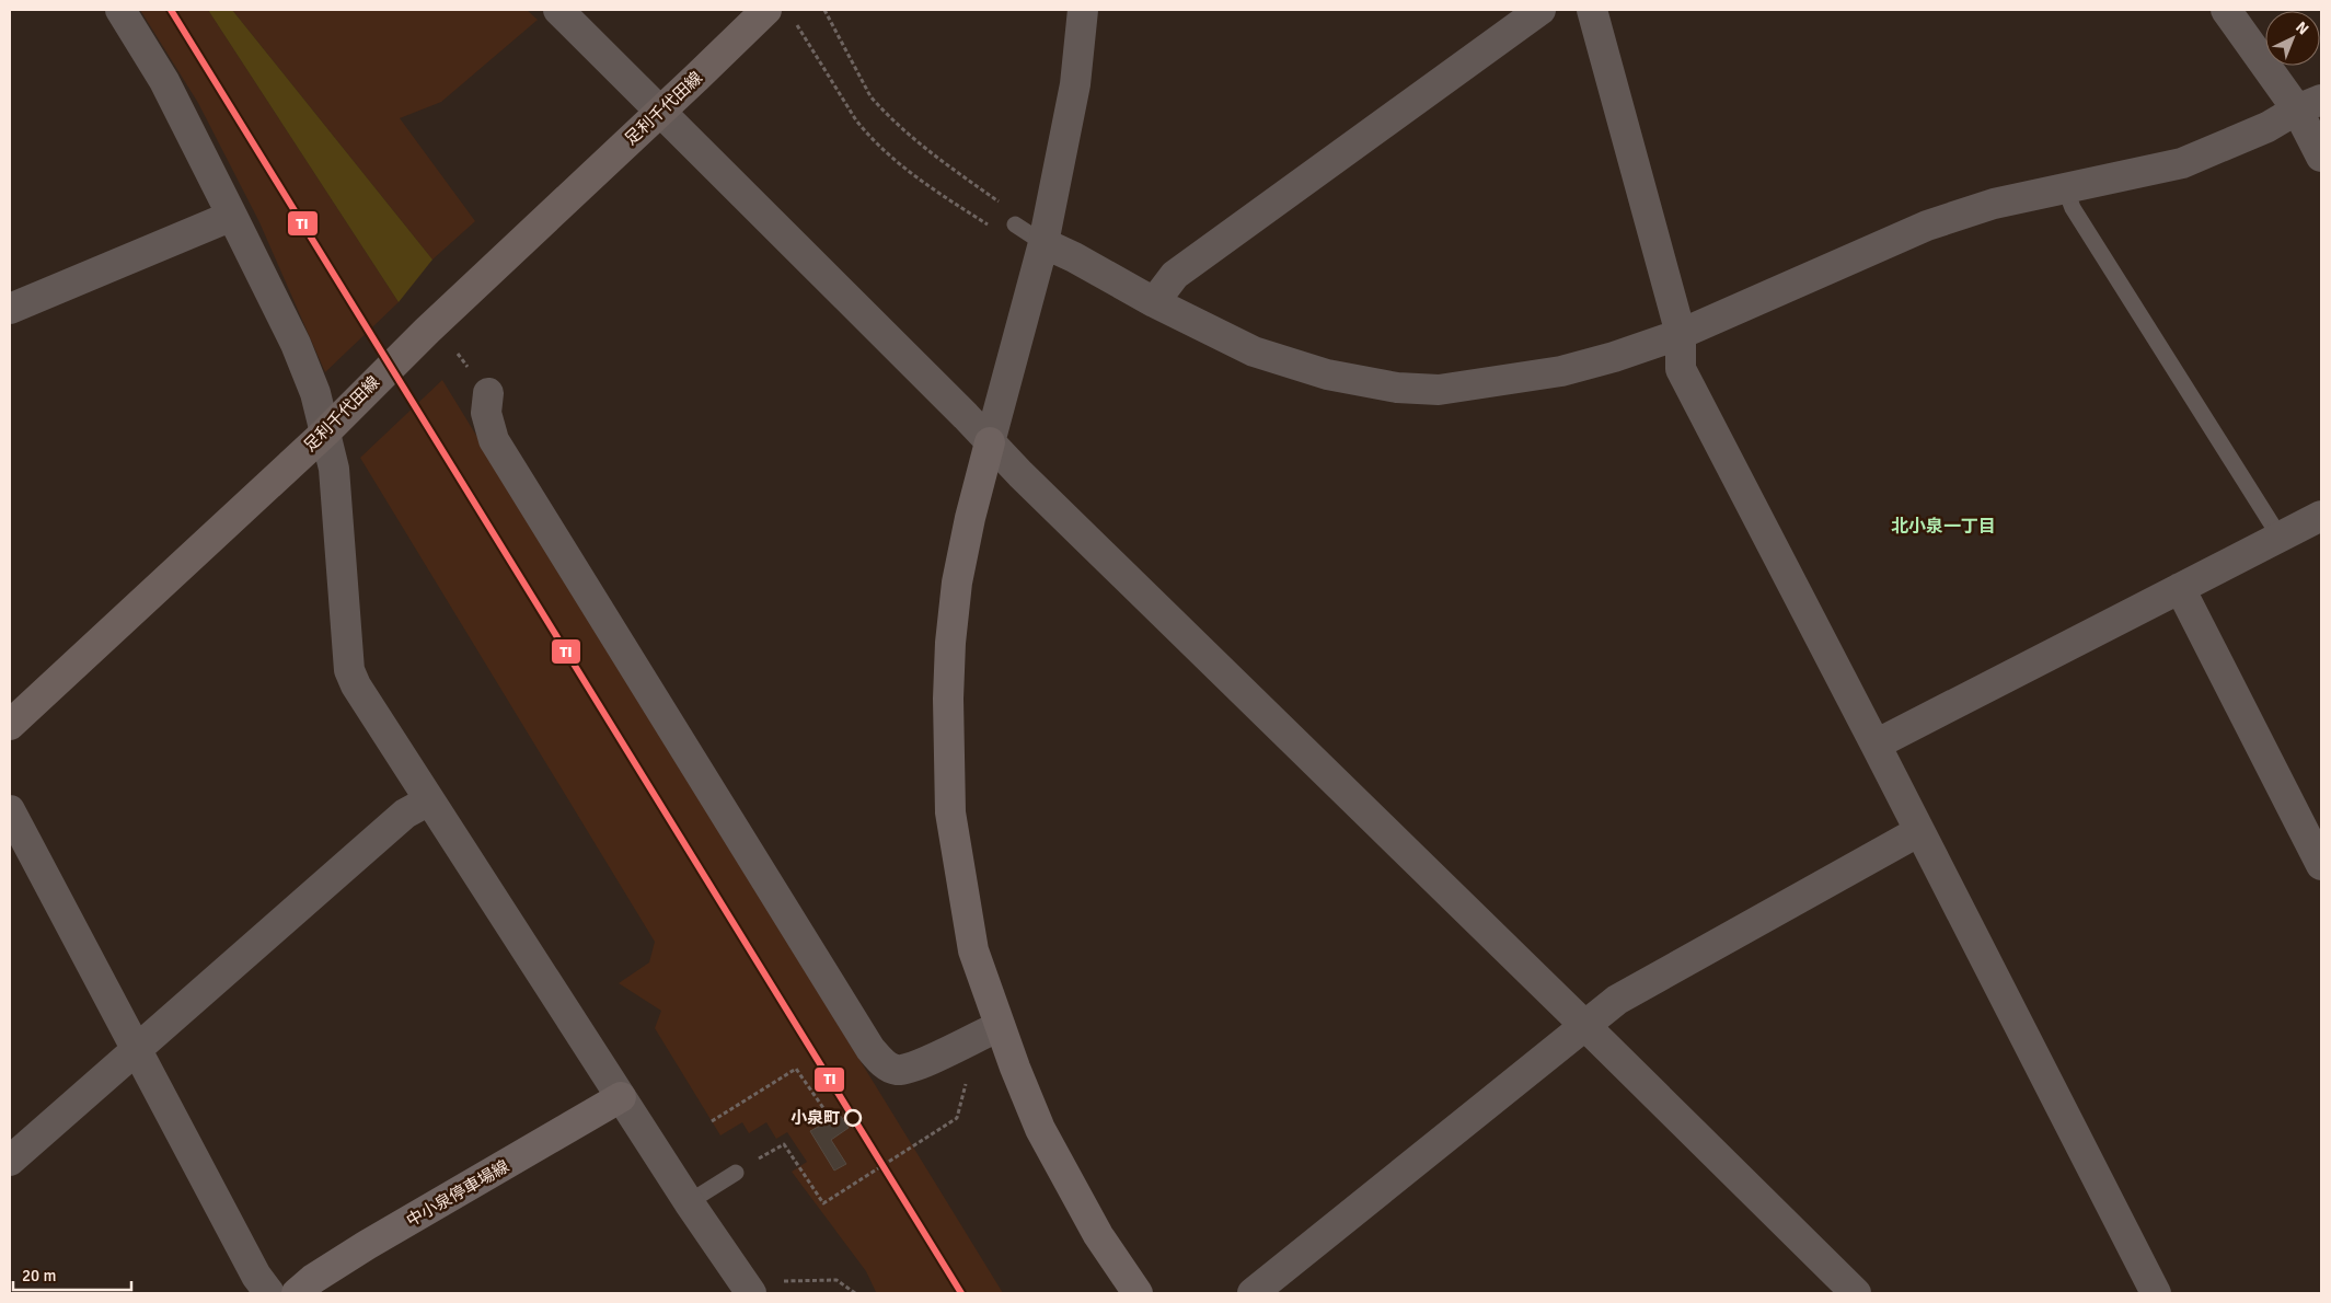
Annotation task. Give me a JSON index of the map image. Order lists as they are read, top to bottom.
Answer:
{
  "streets": {
    "main road": ["足利千代田線"],
    "street": ["中小泉停車場線"]
  },
  "districts": ["北小泉一丁目"],
  "places": ["小泉町"],
  "lines": ["transit line TI"],
  "scale_bar": "20 m",
  "north": "top right"
}
